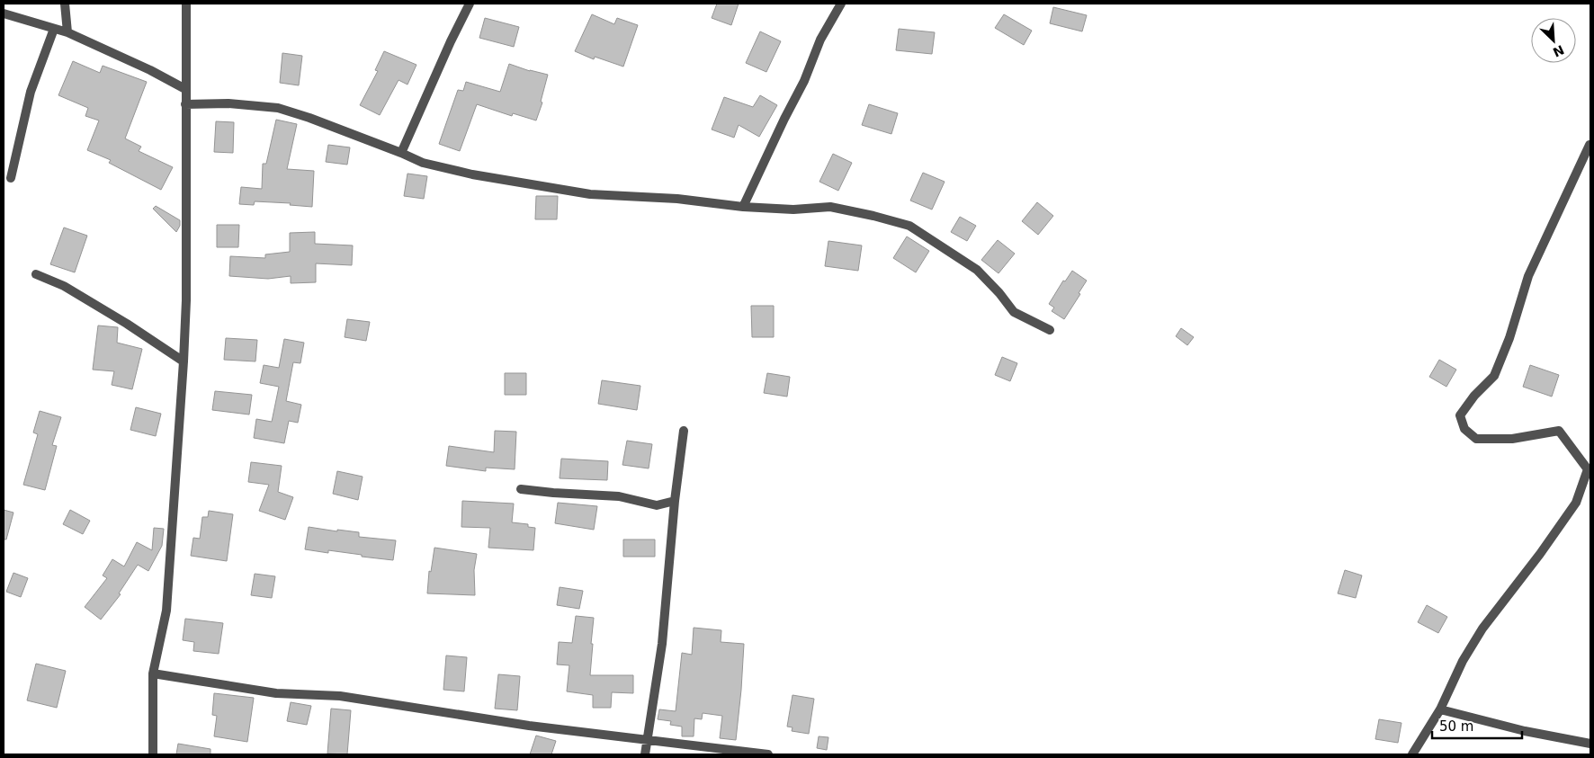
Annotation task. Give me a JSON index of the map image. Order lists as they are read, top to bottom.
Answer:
{
  "scale_bar": "50 m",
  "north": "bottom right"
}
